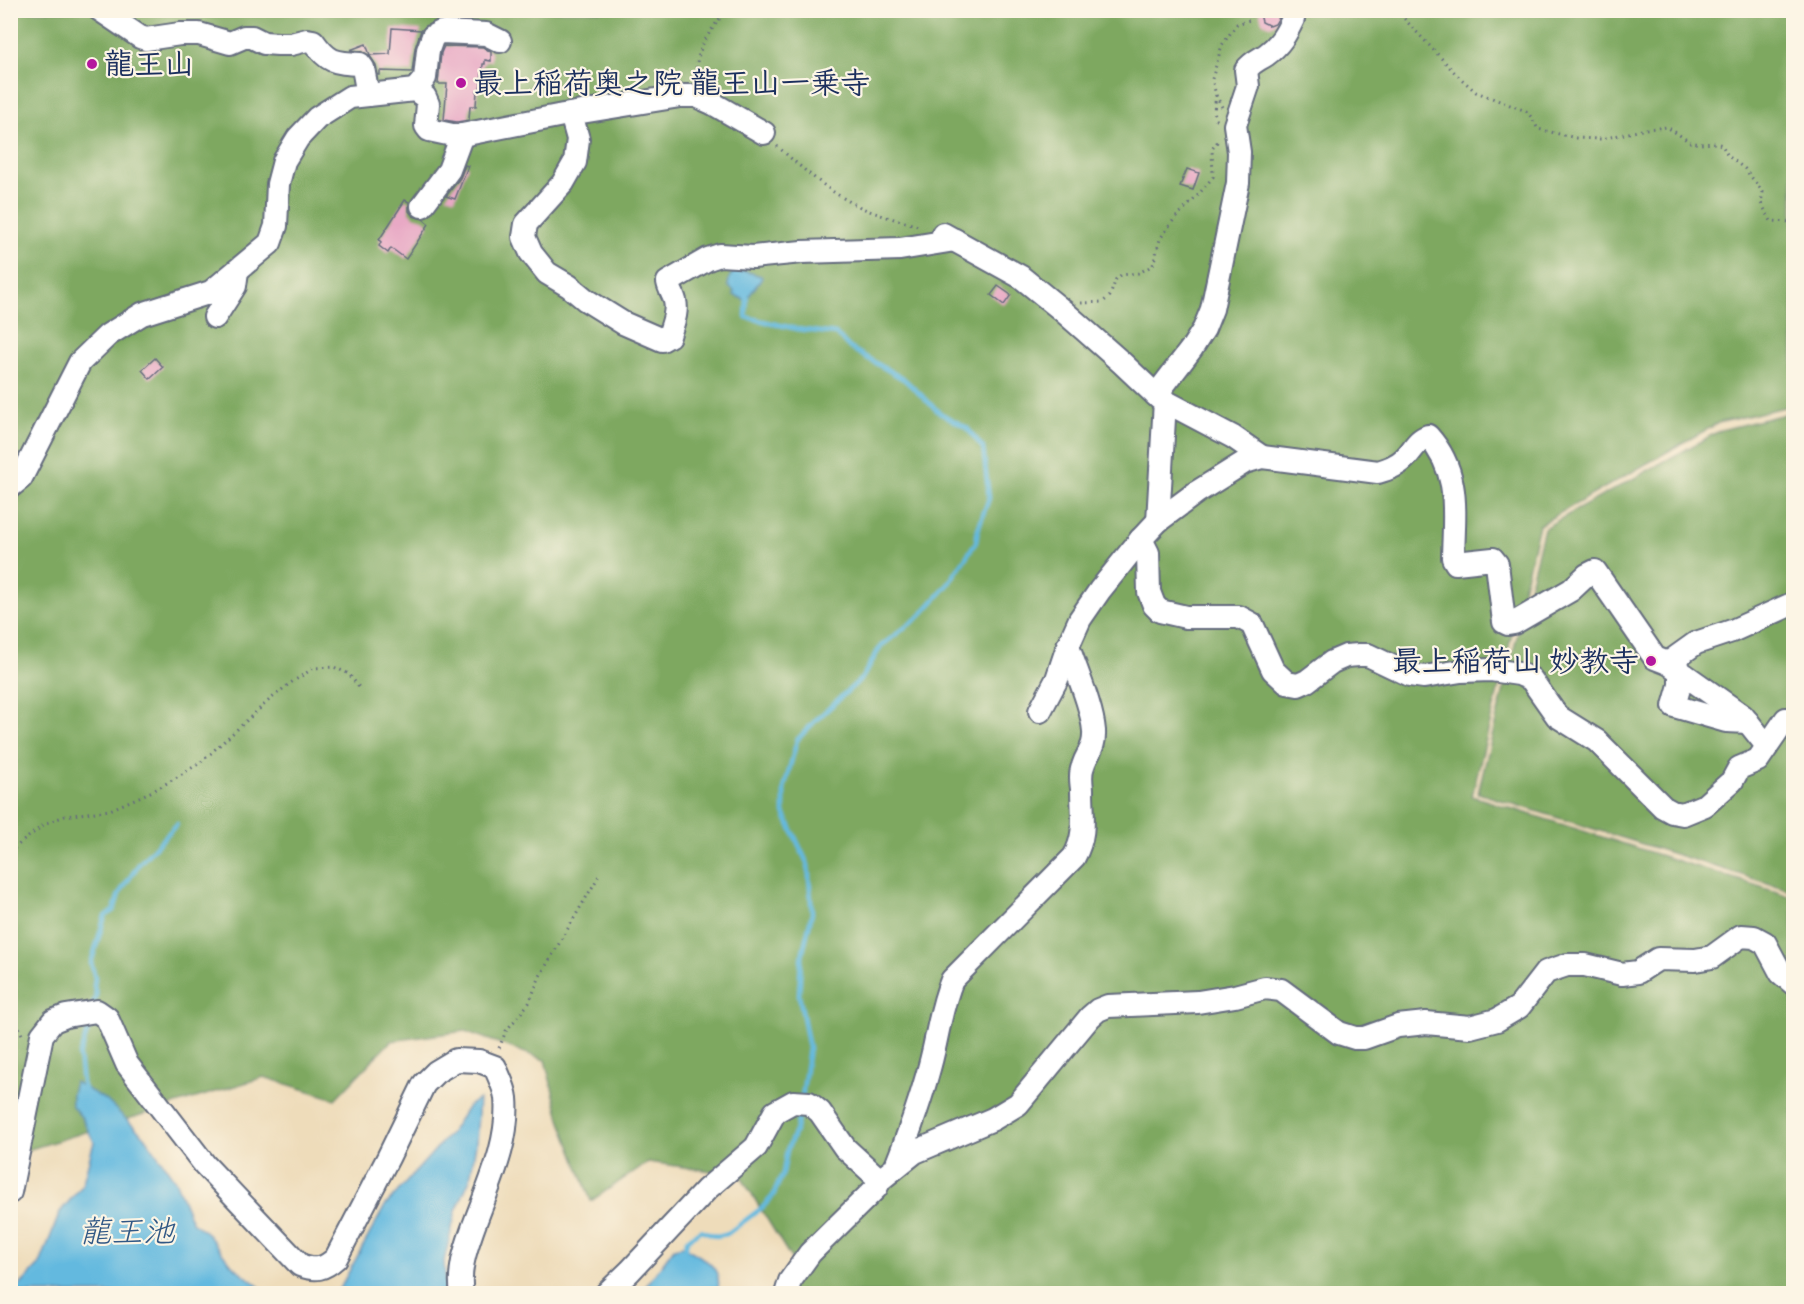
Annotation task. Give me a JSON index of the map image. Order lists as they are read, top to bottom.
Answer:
{
  "water": ["龍王池"],
  "places": ["龍王山", "最上稲荷奥之院 龍王山一乗寺", "最上稲荷山 妙教寺"]
}
